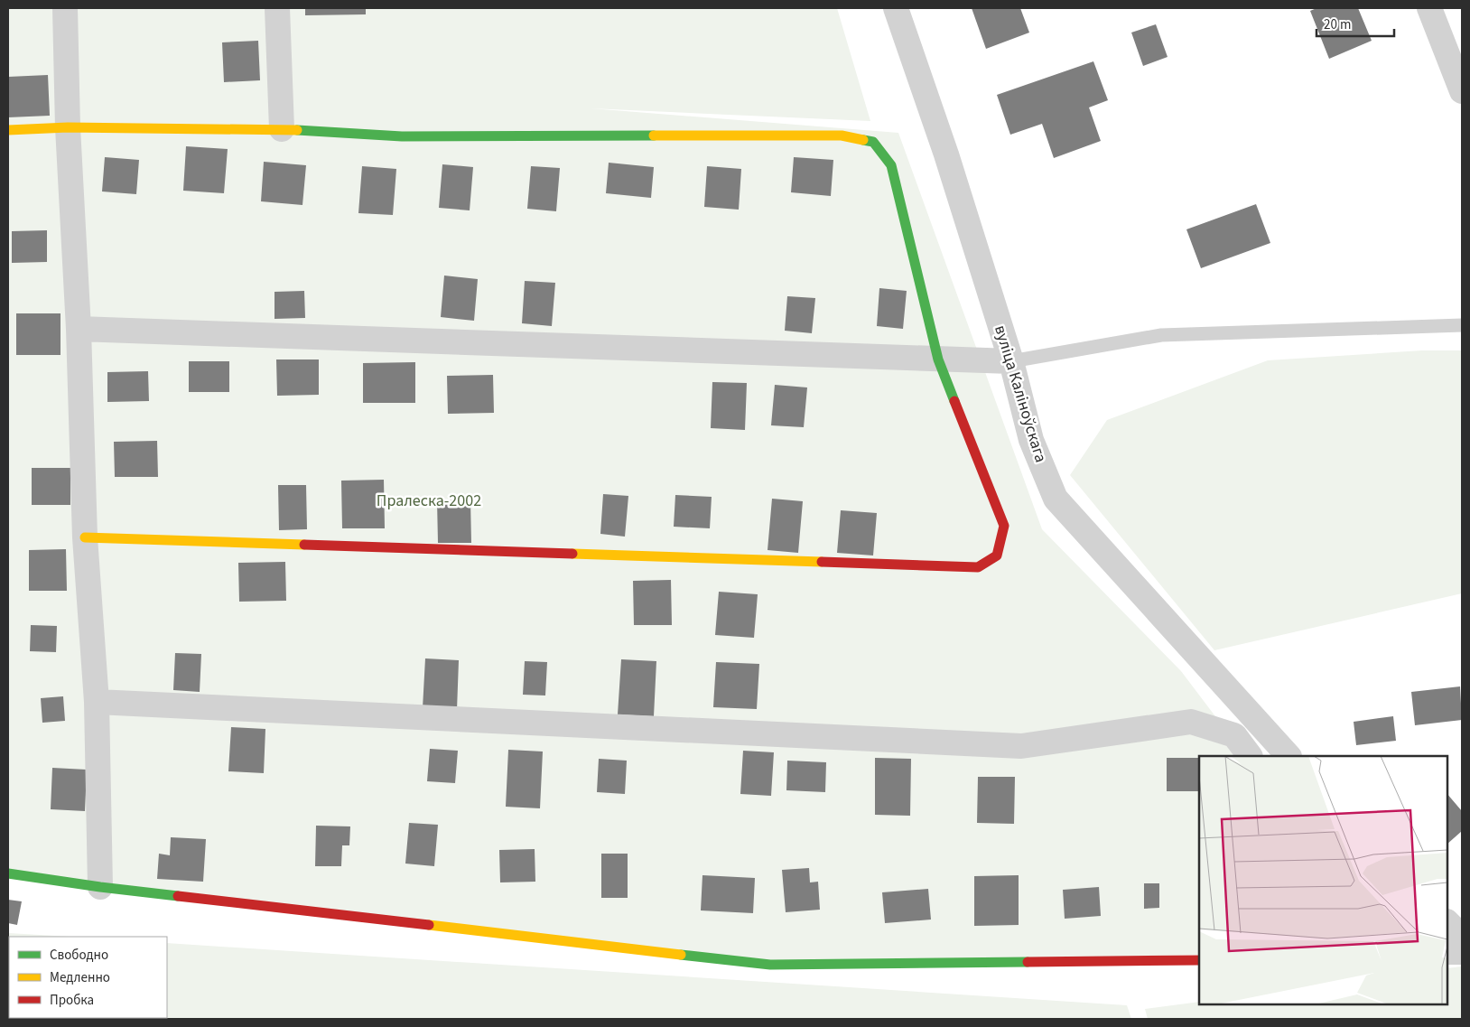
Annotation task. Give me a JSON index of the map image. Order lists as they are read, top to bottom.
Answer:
{
  "streets": {
    "street": ["вуліца Каліноўскага"]
  },
  "parks": ["Пралеска-2002"],
  "legend": ["Свободно", "Медленно", "Пробка"],
  "scale_bar": "20 m"
}
